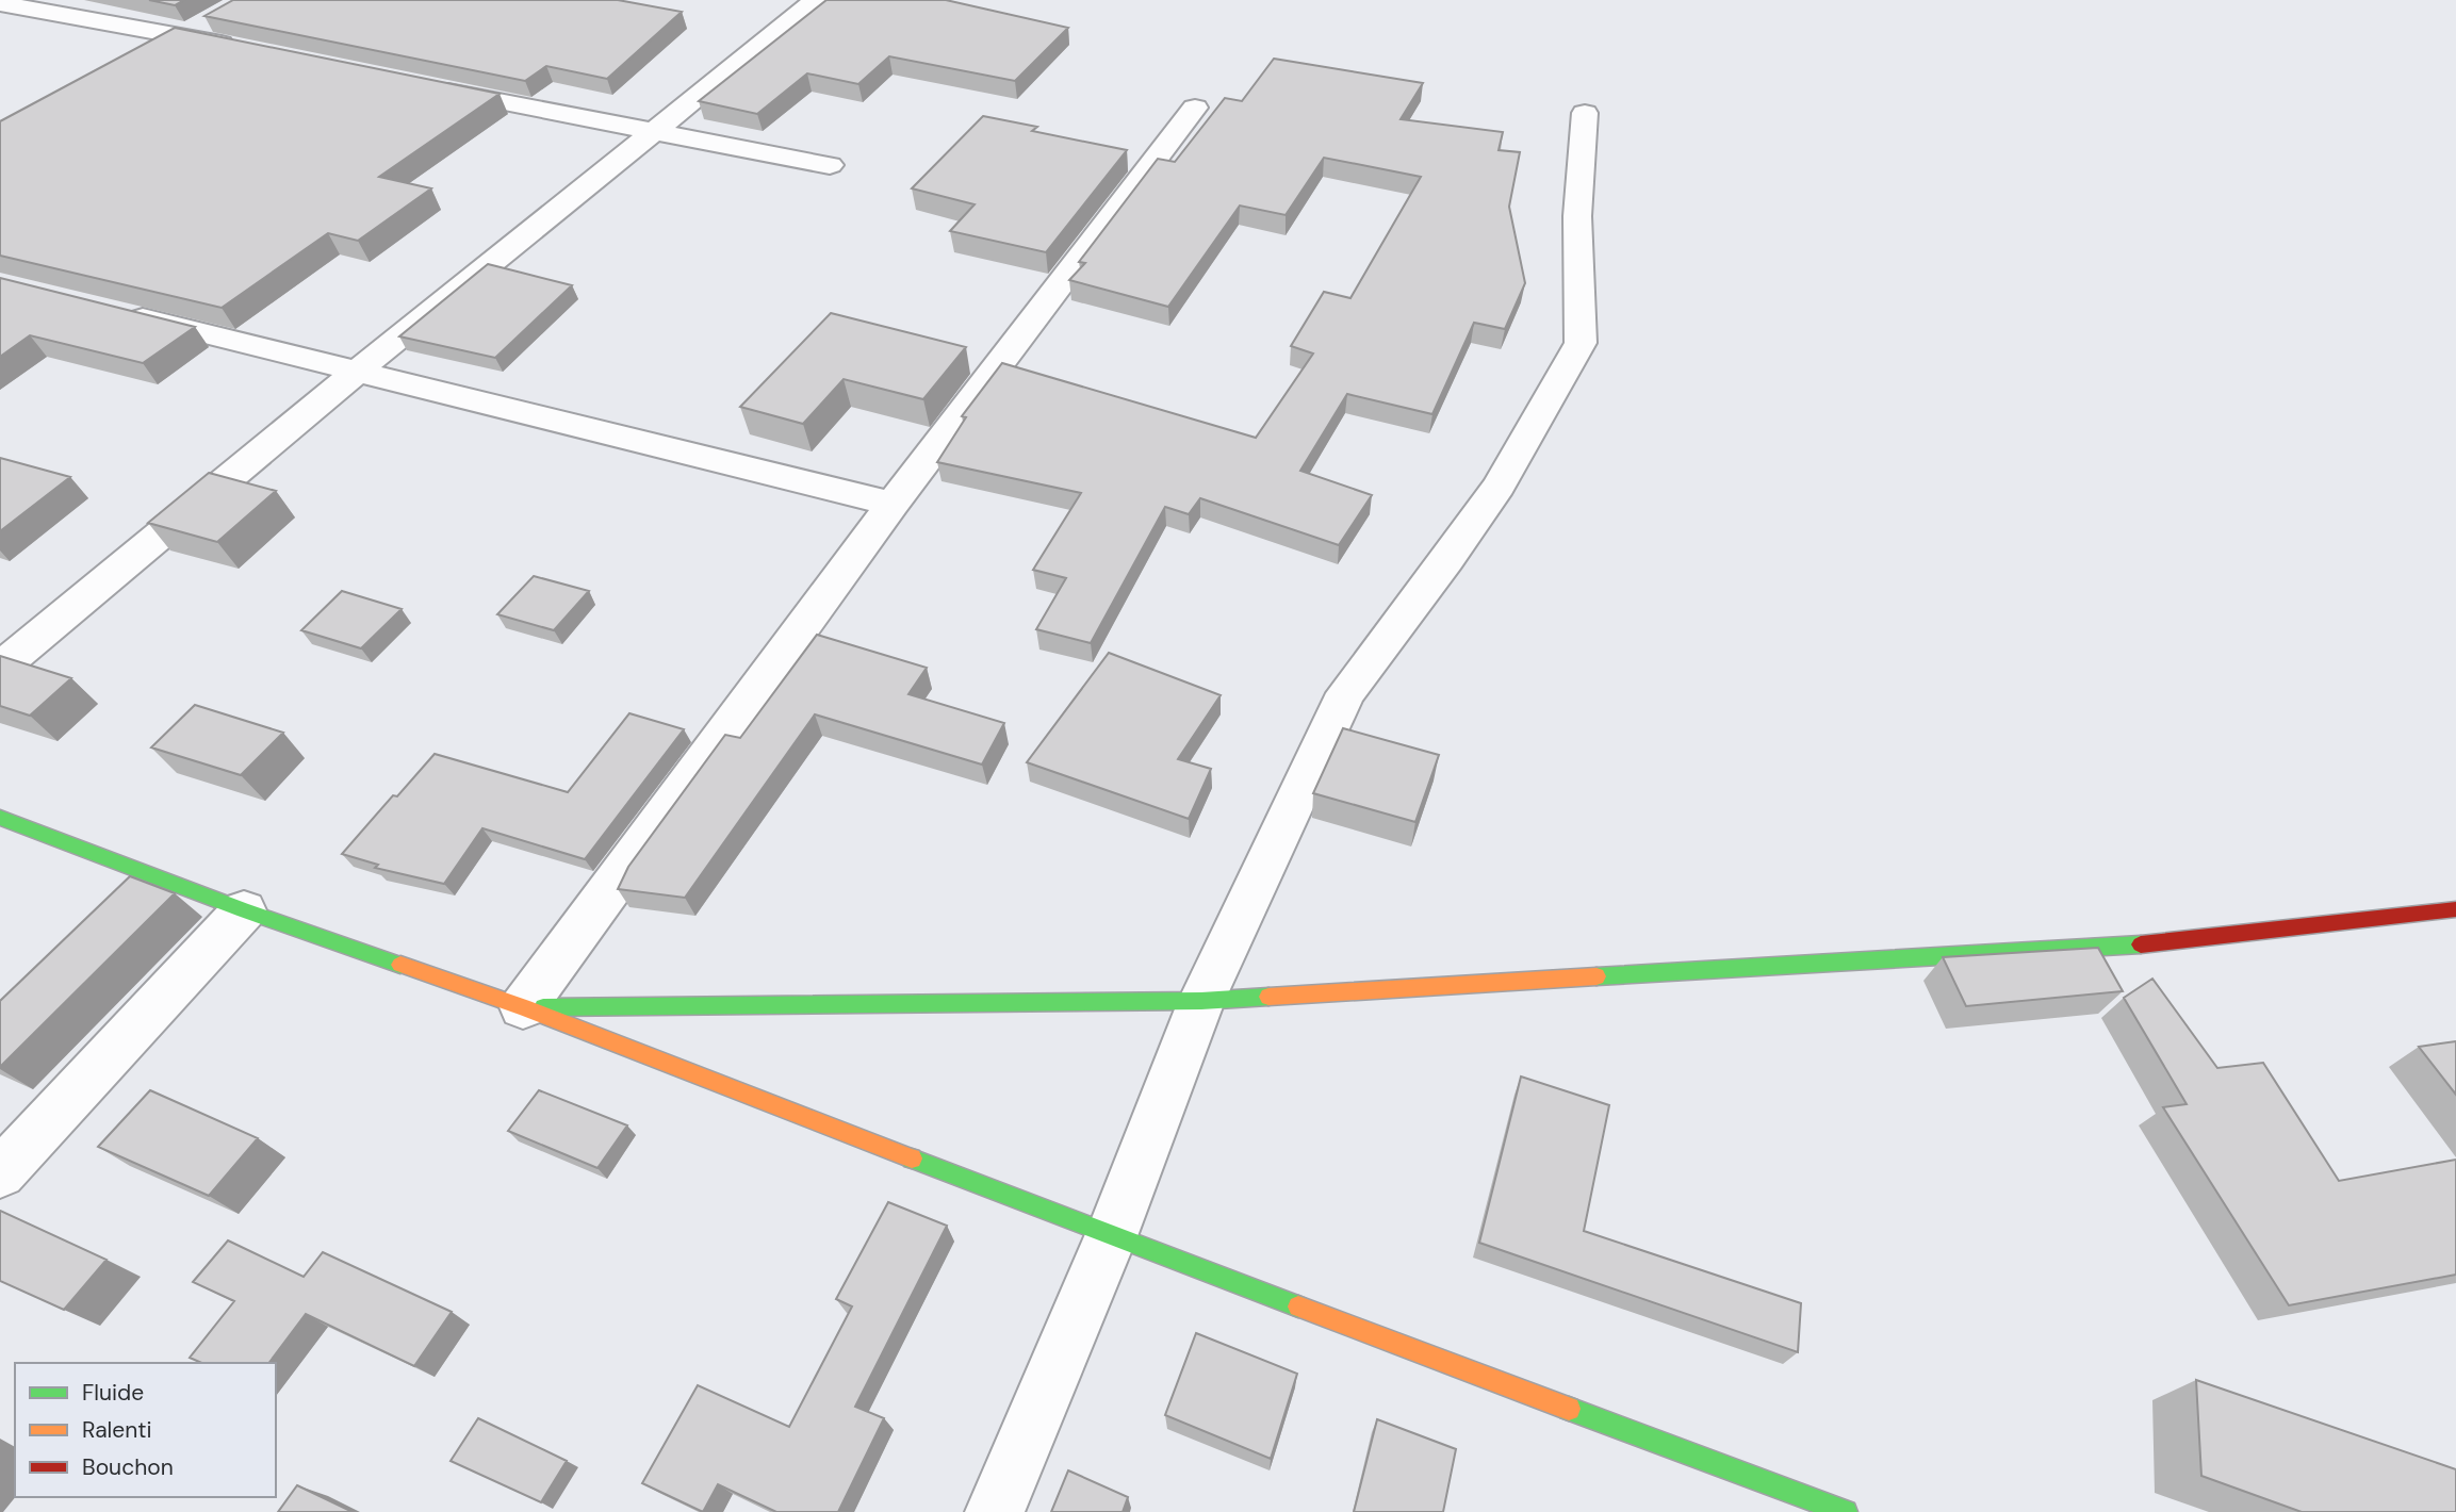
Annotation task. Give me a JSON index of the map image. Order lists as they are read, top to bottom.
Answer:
{
  "legend": ["Fluide", "Ralenti", "Bouchon"]
}
